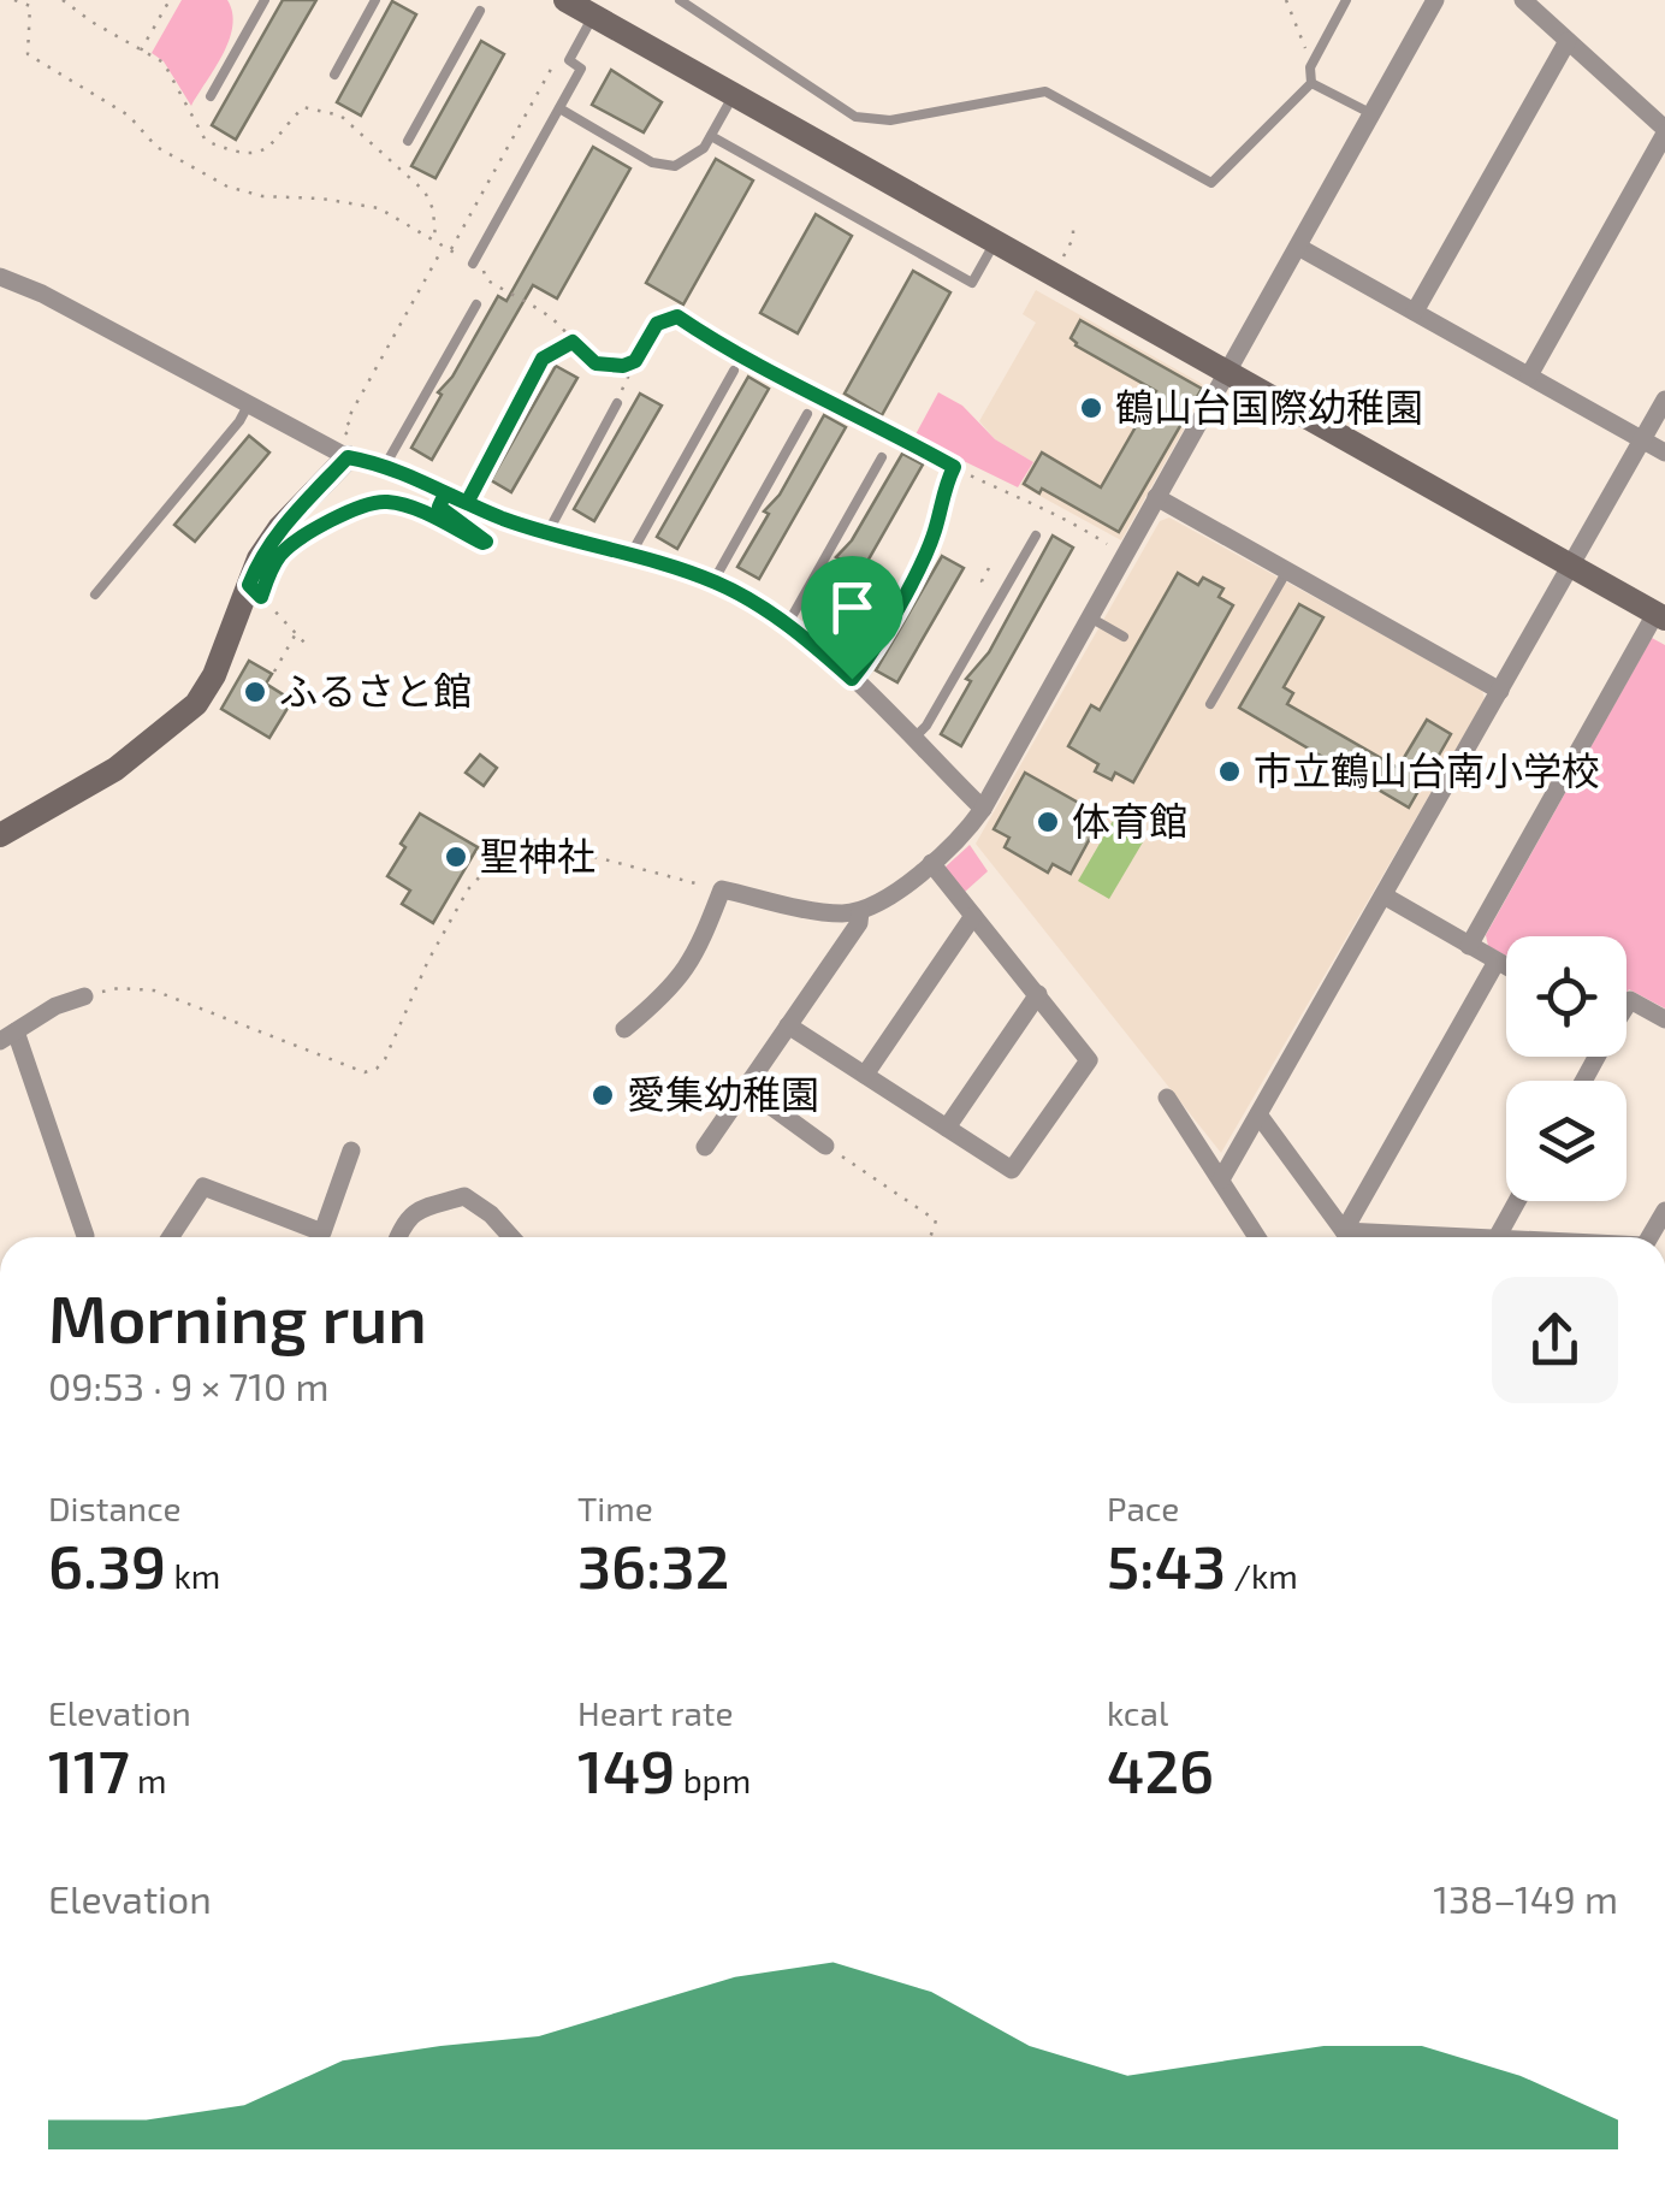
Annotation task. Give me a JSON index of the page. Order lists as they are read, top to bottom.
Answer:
{
  "places": [
    "鶴山台国際幼稚園",
    "ふるさと館",
    "市立鶴山台南小学校",
    "体育館",
    "聖神社",
    "愛集幼稚園"
  ],
  "page": {
    "heading": ["Morning run", "09:53 · 9 × 710 m"],
    "stats": [
      ["Distance", "6.39 km"],
      ["Time", "36:32"],
      ["Pace", "5:43 /km"],
      ["Elevation", "117 m"],
      ["Heart rate", "149 bpm"],
      ["kcal", "426"]
    ],
    "chart": ["Elevation", "138–149 m"]
  }
}
